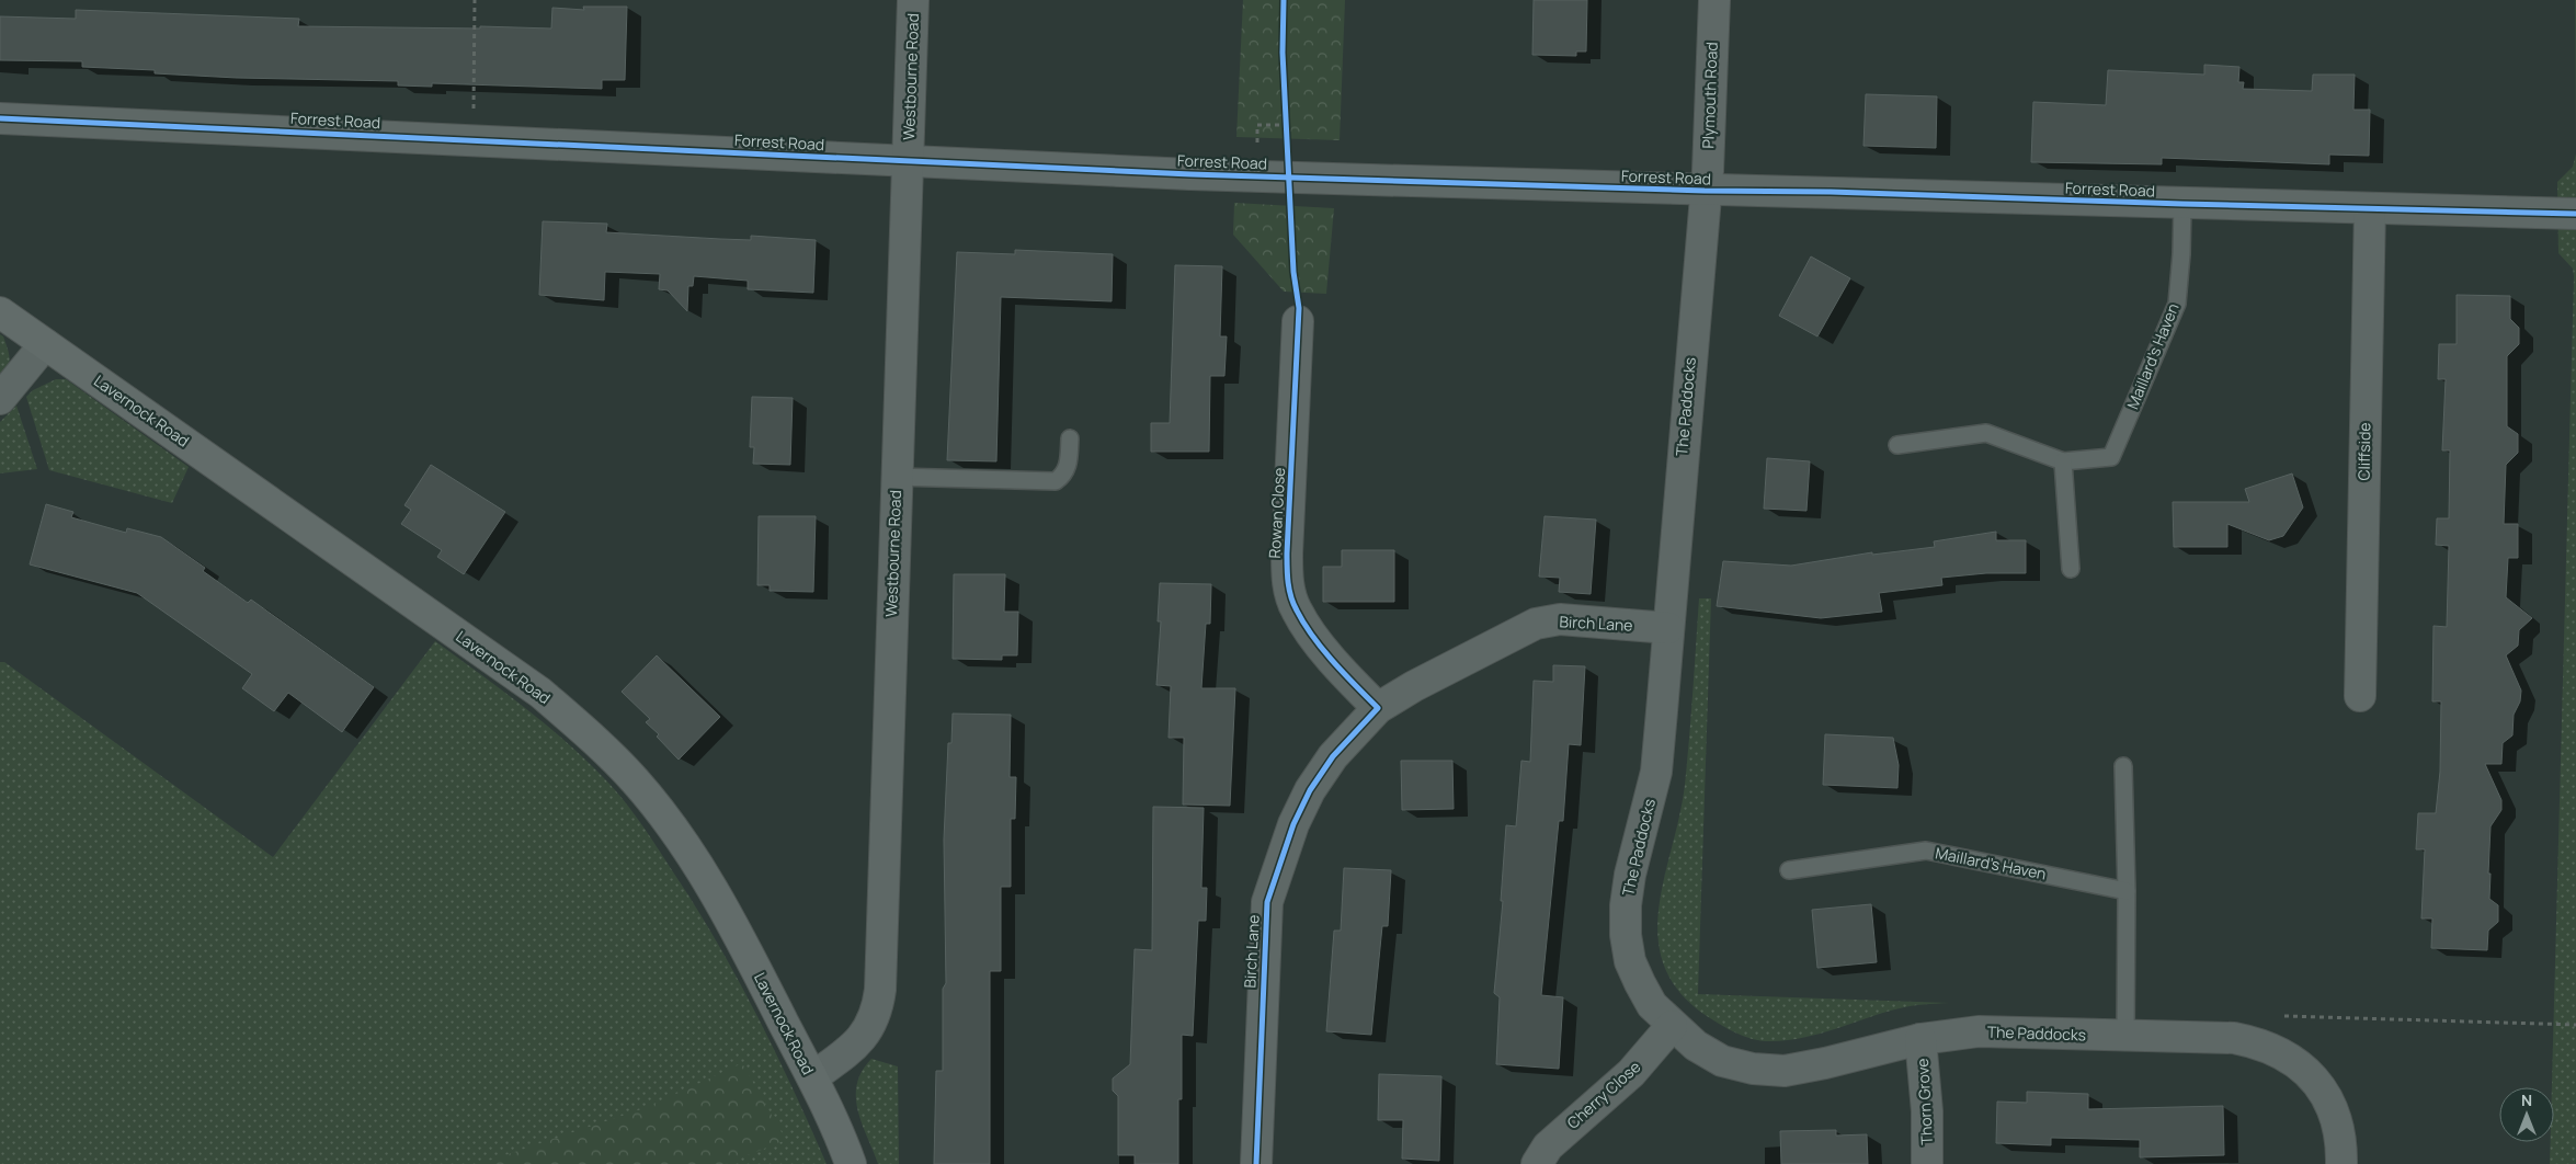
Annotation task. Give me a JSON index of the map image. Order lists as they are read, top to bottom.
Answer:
{
  "streets": {
    "main road": ["Lavernock Road"],
    "street": [
      "Westbourne Road",
      "Plymouth Road",
      "Forrest Road",
      "The Paddocks",
      "Cliffside",
      "Rowan Close",
      "Birch Lane",
      "Cherry Close",
      "Thorn Grove"
    ],
    "lane": ["Maillard's Haven"]
  },
  "crossings": [
    ["Westbourne Road", "Forrest Road"],
    ["Westbourne Road", "Lavernock Road"],
    ["Plymouth Road", "Forrest Road"],
    ["Plymouth Road", "The Paddocks"],
    ["Forrest Road", "Maillard's Haven"],
    ["Forrest Road", "The Paddocks"],
    ["Forrest Road", "Cliffside"],
    ["The Paddocks", "Birch Lane"],
    ["The Paddocks", "Cherry Close"],
    ["The Paddocks", "Thorn Grove"],
    ["Rowan Close", "Birch Lane"]
  ],
  "north": "top"
}
